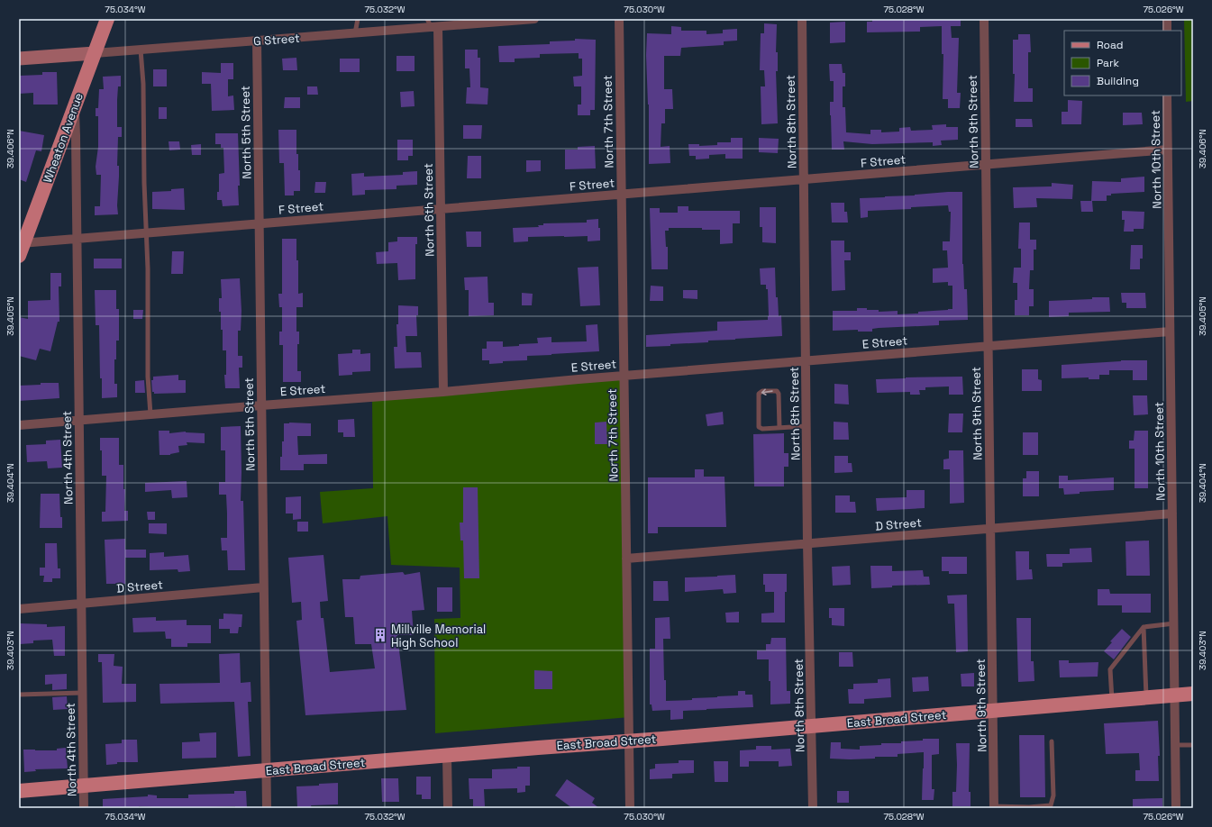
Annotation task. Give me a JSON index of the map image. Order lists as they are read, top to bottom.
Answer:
{
  "streets": {
    "main road": ["G Street", "Wheaton Avenue", "East Broad Street"],
    "street": [
      "North 7th Street",
      "North 8th Street",
      "North 9th Street",
      "North 5th Street",
      "North 10th Street",
      "F Street",
      "North 6th Street",
      "E Street",
      "North 4th Street",
      "D Street"
    ]
  },
  "crossings": [
    ["G Street", "North 5th Street"],
    ["G Street", "Wheaton Avenue"],
    ["G Street", "North 6th Street"],
    ["North 7th Street", "F Street"],
    ["North 7th Street", "E Street"],
    ["North 7th Street", "D Street"],
    ["North 7th Street", "East Broad Street"],
    ["North 8th Street", "F Street"],
    ["North 8th Street", "E Street"],
    ["North 8th Street", "D Street"],
    ["North 8th Street", "East Broad Street"],
    ["North 9th Street", "F Street"],
    ["North 9th Street", "E Street"],
    ["North 9th Street", "D Street"],
    ["North 9th Street", "East Broad Street"],
    ["North 5th Street", "F Street"],
    ["North 5th Street", "E Street"],
    ["North 5th Street", "D Street"],
    ["North 5th Street", "East Broad Street"],
    ["Wheaton Avenue", "F Street"],
    ["Wheaton Avenue", "North 4th Street"],
    ["North 10th Street", "F Street"],
    ["North 10th Street", "E Street"],
    ["North 10th Street", "D Street"],
    ["North 10th Street", "East Broad Street"],
    ["F Street", "North 6th Street"],
    ["F Street", "North 4th Street"],
    ["North 6th Street", "E Street"],
    ["E Street", "North 4th Street"],
    ["North 4th Street", "D Street"],
    ["North 4th Street", "East Broad Street"]
  ],
  "places": {
    "building": ["Millville Memorial High School"]
  },
  "legend": ["Road", "Park", "Building"],
  "coordinates": [
    "75.034°W",
    "75.032°W",
    "75.030°W",
    "75.028°W",
    "75.026°W",
    "39.406°N",
    "39.405°N",
    "39.404°N",
    "39.403°N"
  ]
}
